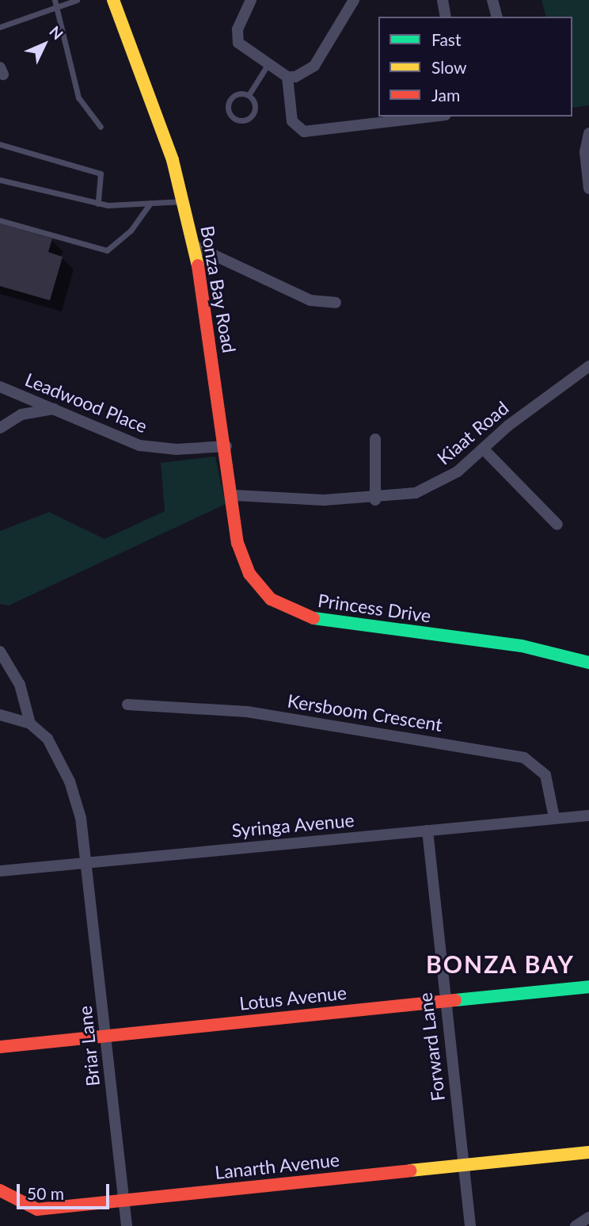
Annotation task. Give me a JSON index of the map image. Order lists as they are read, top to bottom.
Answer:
{
  "streets": {
    "street": [
      "Bonza Bay Road",
      "Leadwood Place",
      "Kiaat Road",
      "Princess Drive",
      "Kersboom Crescent",
      "Syringa Avenue",
      "Lotus Avenue",
      "Briar Lane",
      "Forward Lane",
      "Lanarth Avenue"
    ]
  },
  "crossings": [
    ["Bonza Bay Road", "Leadwood Place"],
    ["Bonza Bay Road", "Kiaat Road"],
    ["Bonza Bay Road", "Princess Drive"],
    ["Kiaat Road", "Princess Drive"],
    ["Kersboom Crescent", "Syringa Avenue"],
    ["Syringa Avenue", "Briar Lane"],
    ["Syringa Avenue", "Forward Lane"],
    ["Lotus Avenue", "Briar Lane"],
    ["Lotus Avenue", "Forward Lane"],
    ["Briar Lane", "Lanarth Avenue"],
    ["Forward Lane", "Lanarth Avenue"]
  ],
  "districts": ["BONZA BAY"],
  "legend": ["Fast", "Slow", "Jam"],
  "scale_bar": "50 m",
  "north": "top right"
}
